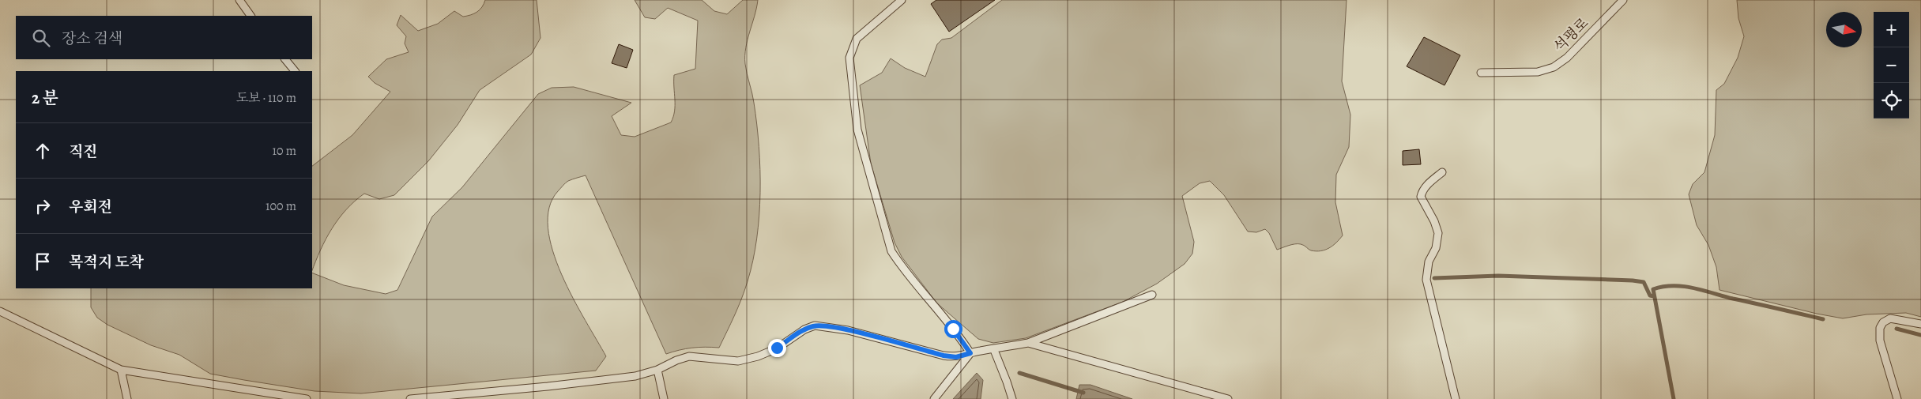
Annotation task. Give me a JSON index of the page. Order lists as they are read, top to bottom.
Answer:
{
  "streets": {
    "lane": ["석평로"]
  },
  "north": "right",
  "page": {
    "map_buttons": ["+", "−"],
    "search": "장소 검색",
    "heading": ["2 분", "도보 · 110 m"],
    "list": [
      ["직진", "10 m"],
      ["우회전", "100 m"],
      "목적지 도착"
    ]
  }
}
